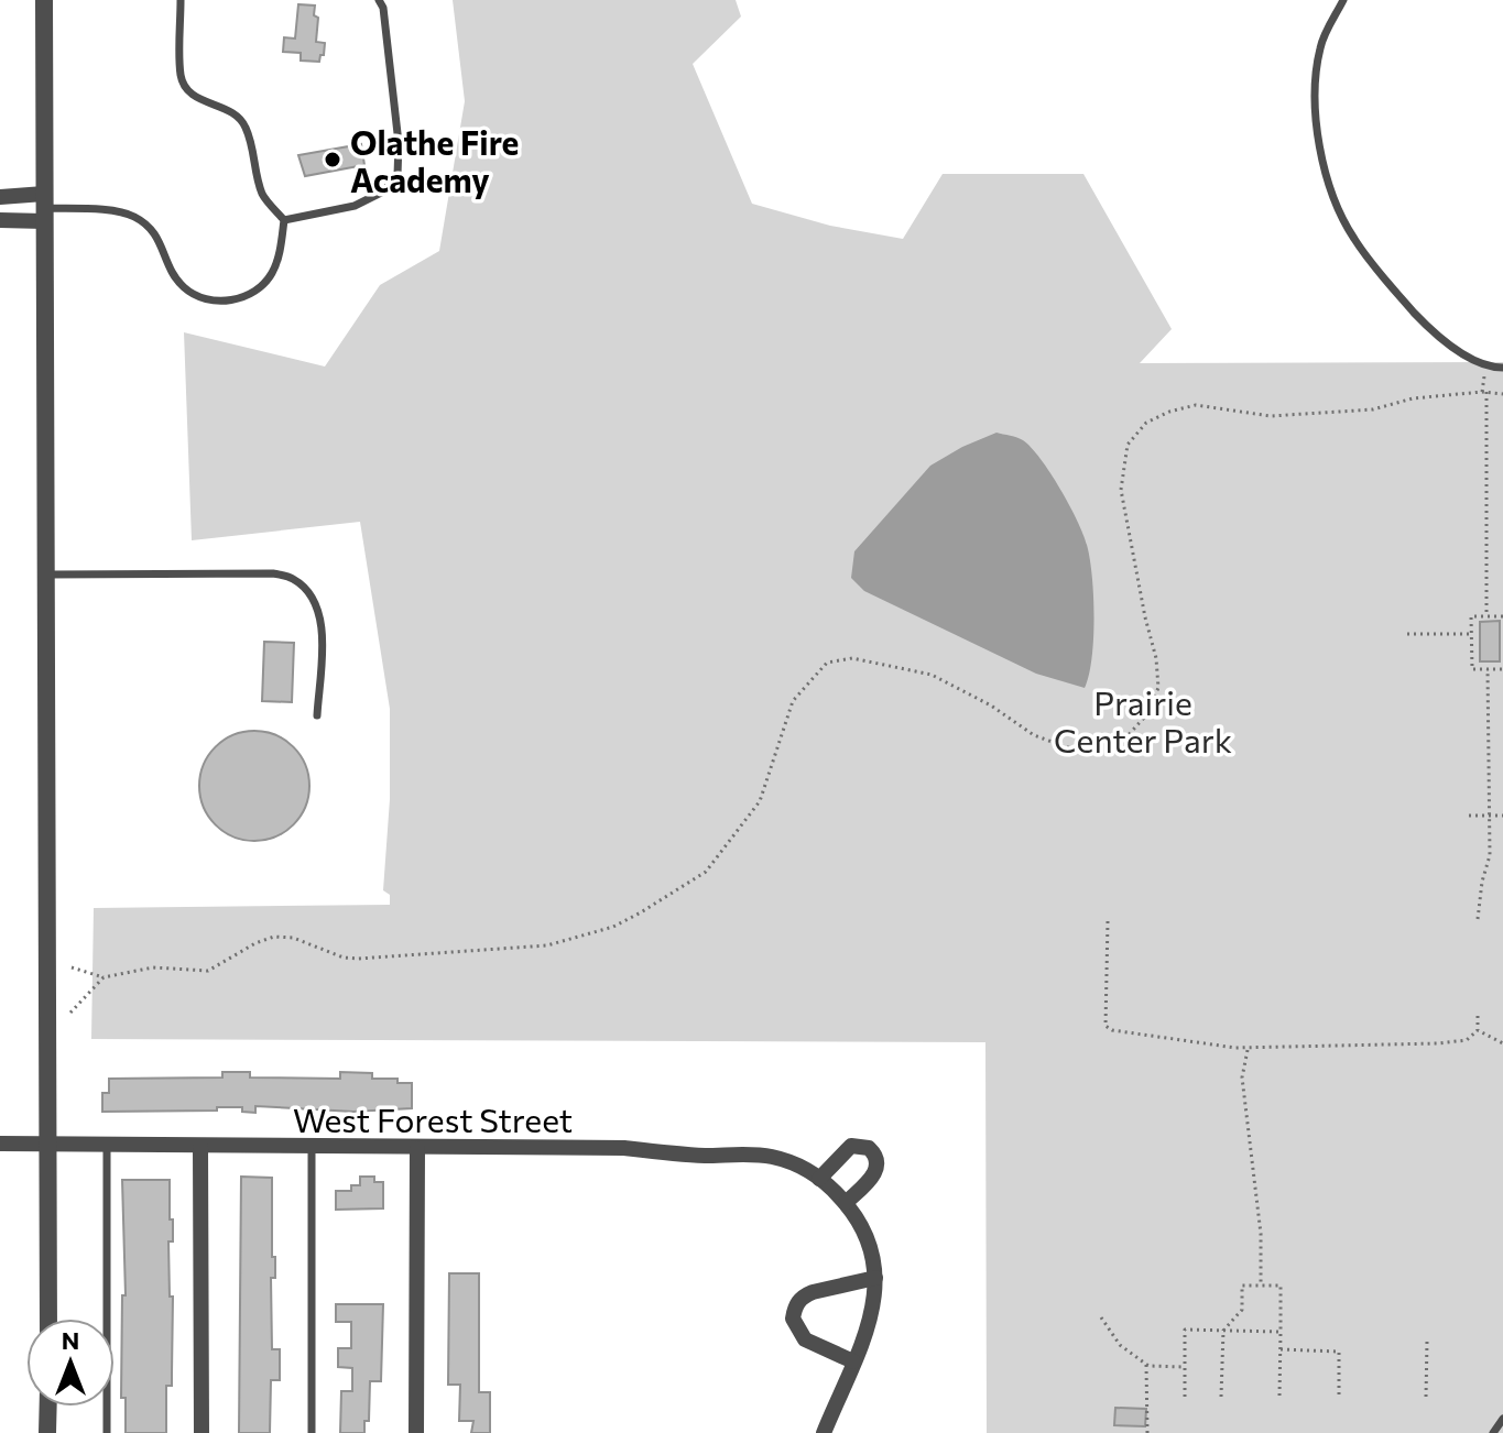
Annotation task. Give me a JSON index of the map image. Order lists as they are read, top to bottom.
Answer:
{
  "streets": {
    "street": ["West Forest Street"]
  },
  "parks": ["Prairie Center Park"],
  "places": ["Olathe Fire Academy"],
  "north": "top"
}
